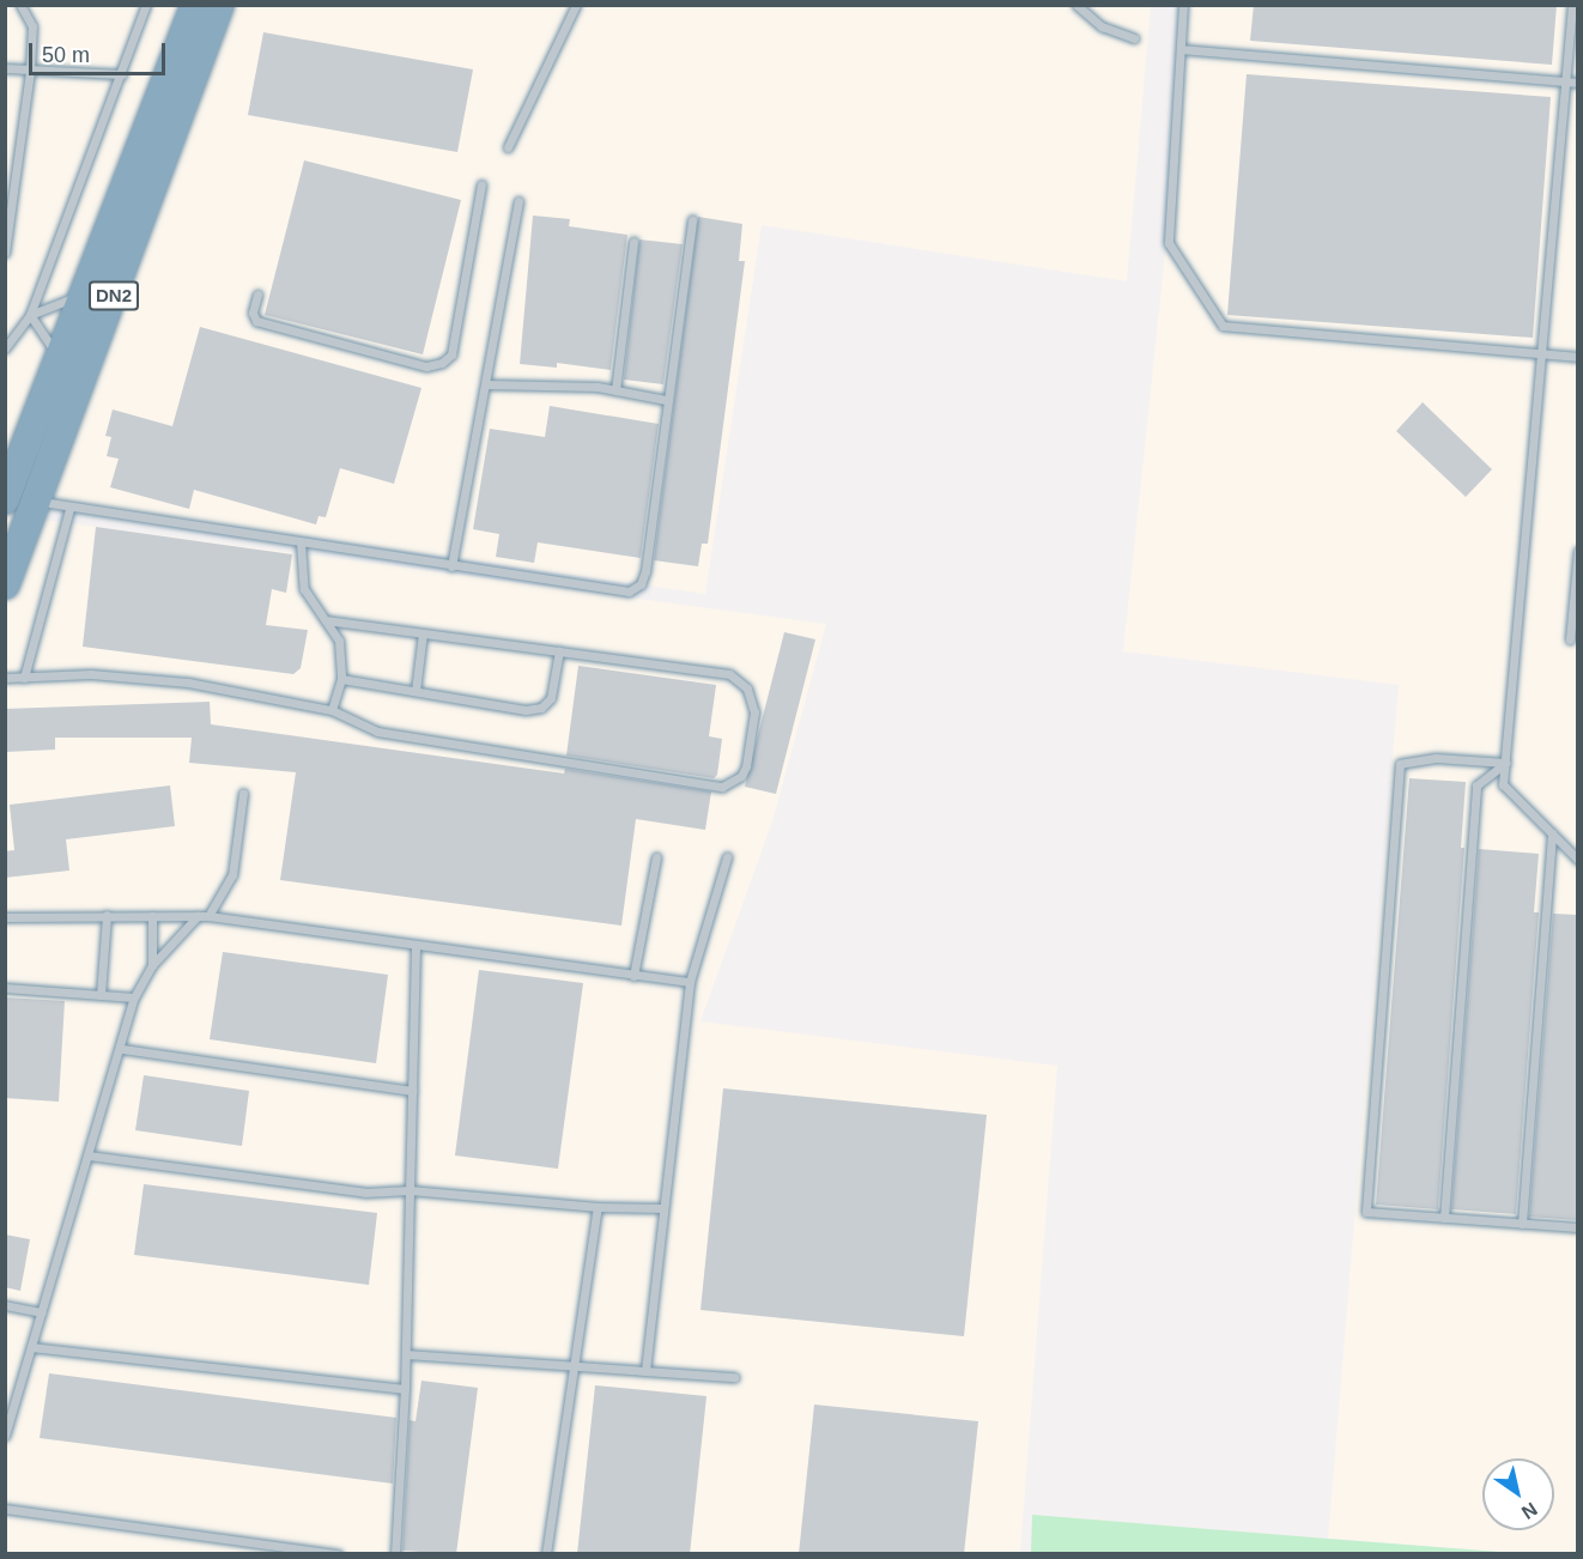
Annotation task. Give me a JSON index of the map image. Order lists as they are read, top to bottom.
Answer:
{
  "streets": {
    "highway": ["DN2"]
  },
  "scale_bar": "50 m",
  "north": "bottom right"
}
